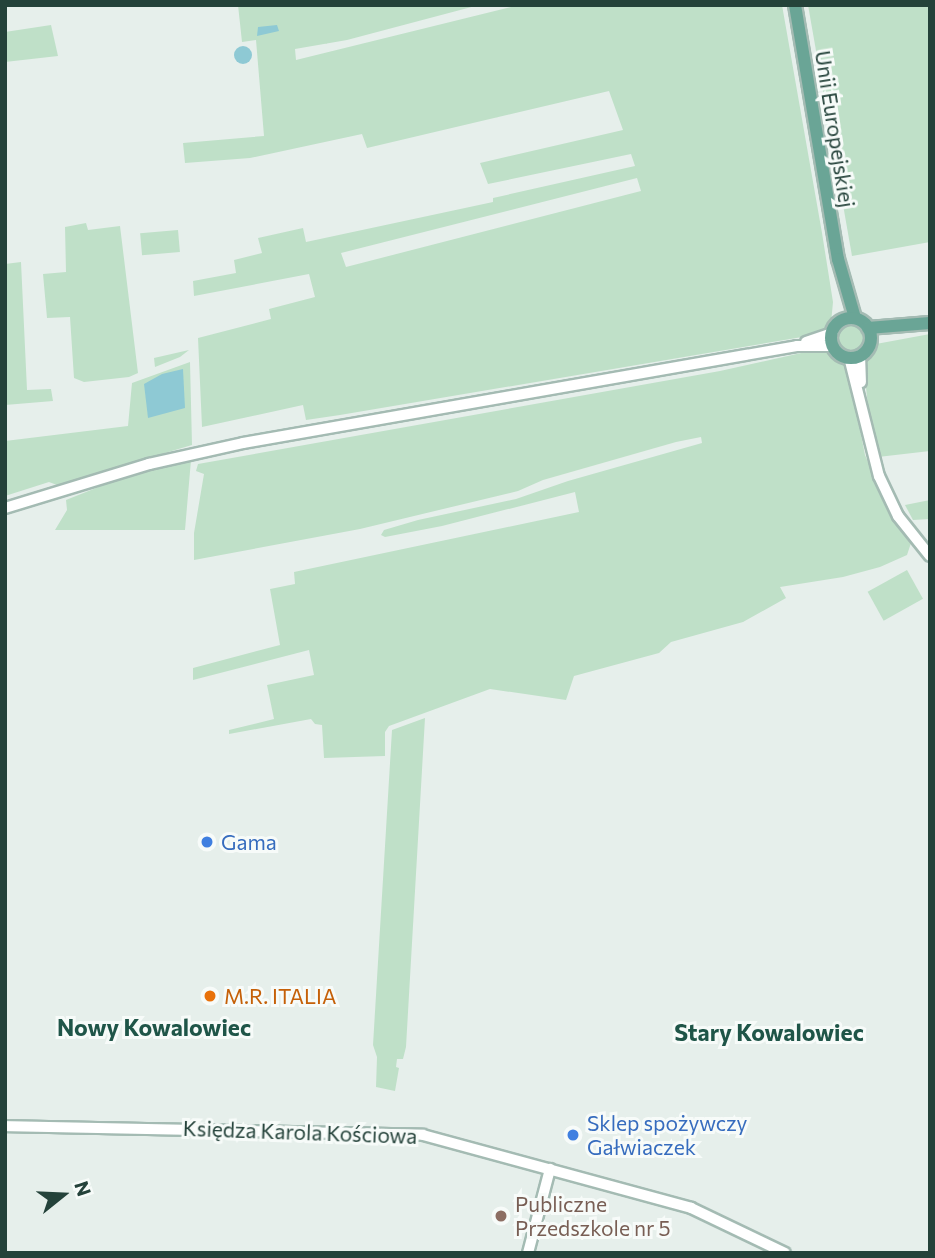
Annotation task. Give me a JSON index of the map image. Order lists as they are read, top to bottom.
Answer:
{
  "streets": {
    "main road": ["Unii Europejskiej"],
    "street": ["Księdza Karola Kościowa"]
  },
  "districts": ["Nowy Kowalowiec", "Stary Kowalowiec"],
  "places": [
    "Gama",
    "M.R. ITALIA",
    "Sklep spożywczy Gałwiaczek",
    "Publiczne Przedszkole nr 5"
  ],
  "north": "right"
}
